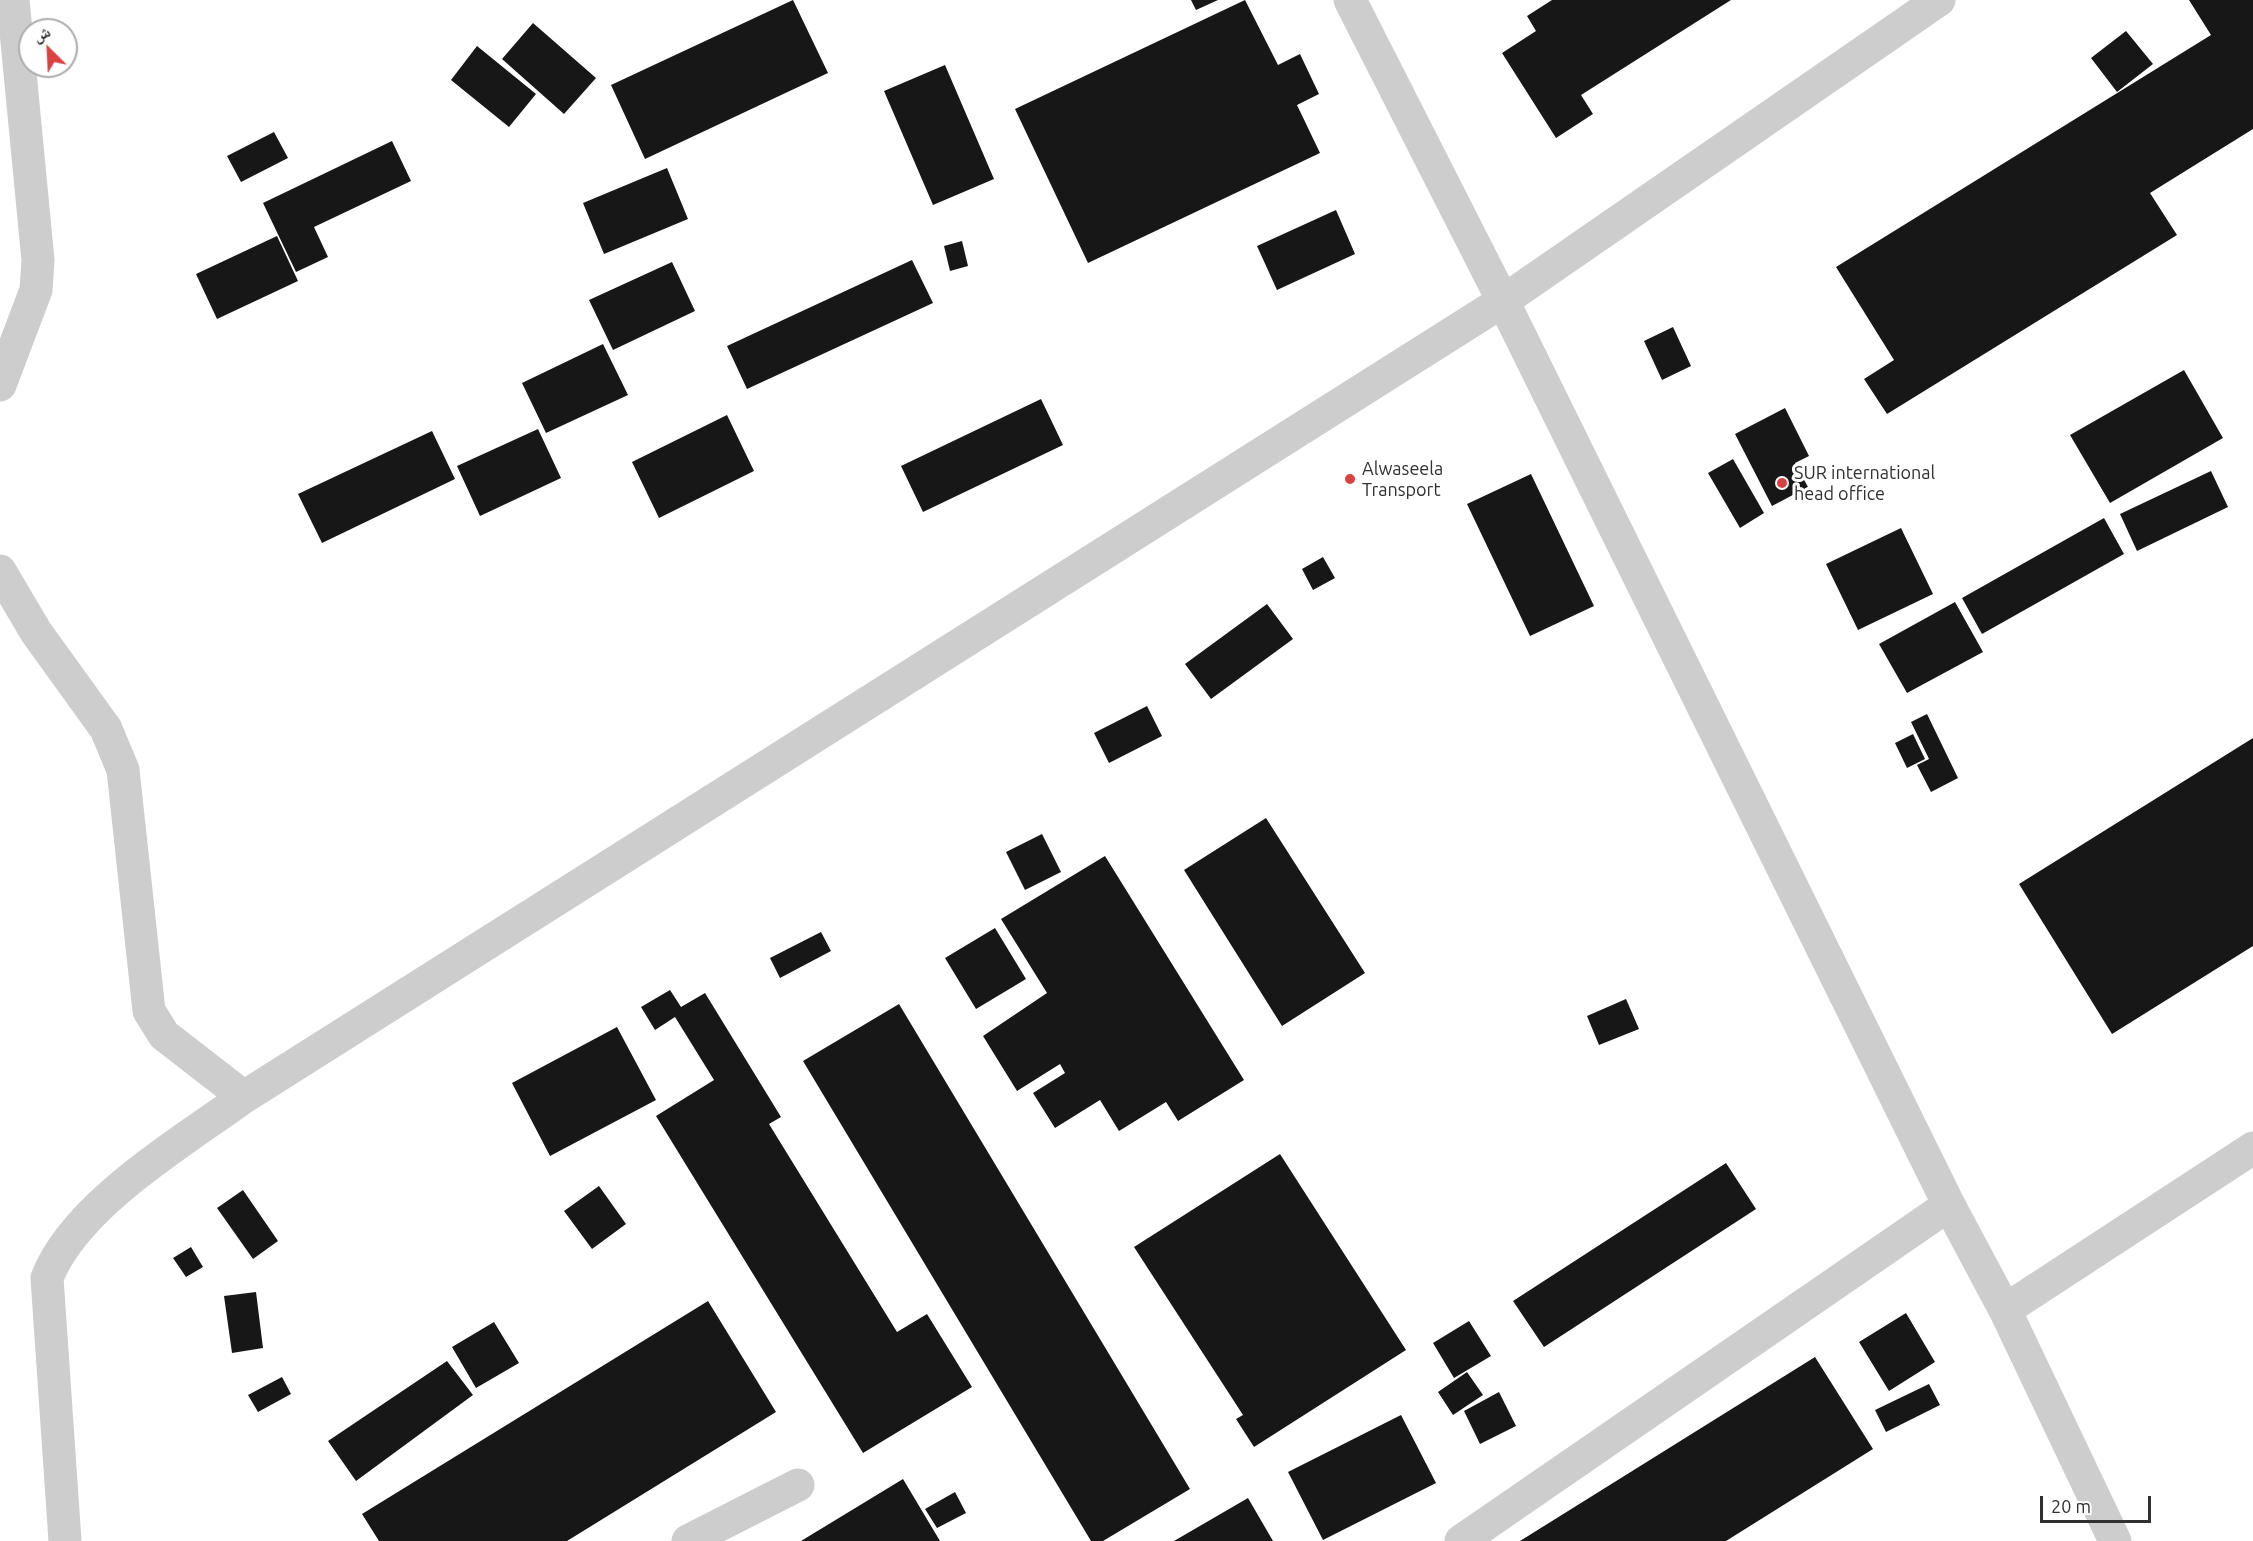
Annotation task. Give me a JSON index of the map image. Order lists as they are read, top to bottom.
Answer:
{
  "places": ["Alwaseela Transport", "SUR international head office"],
  "scale_bar": "20 m",
  "north": "top left"
}
